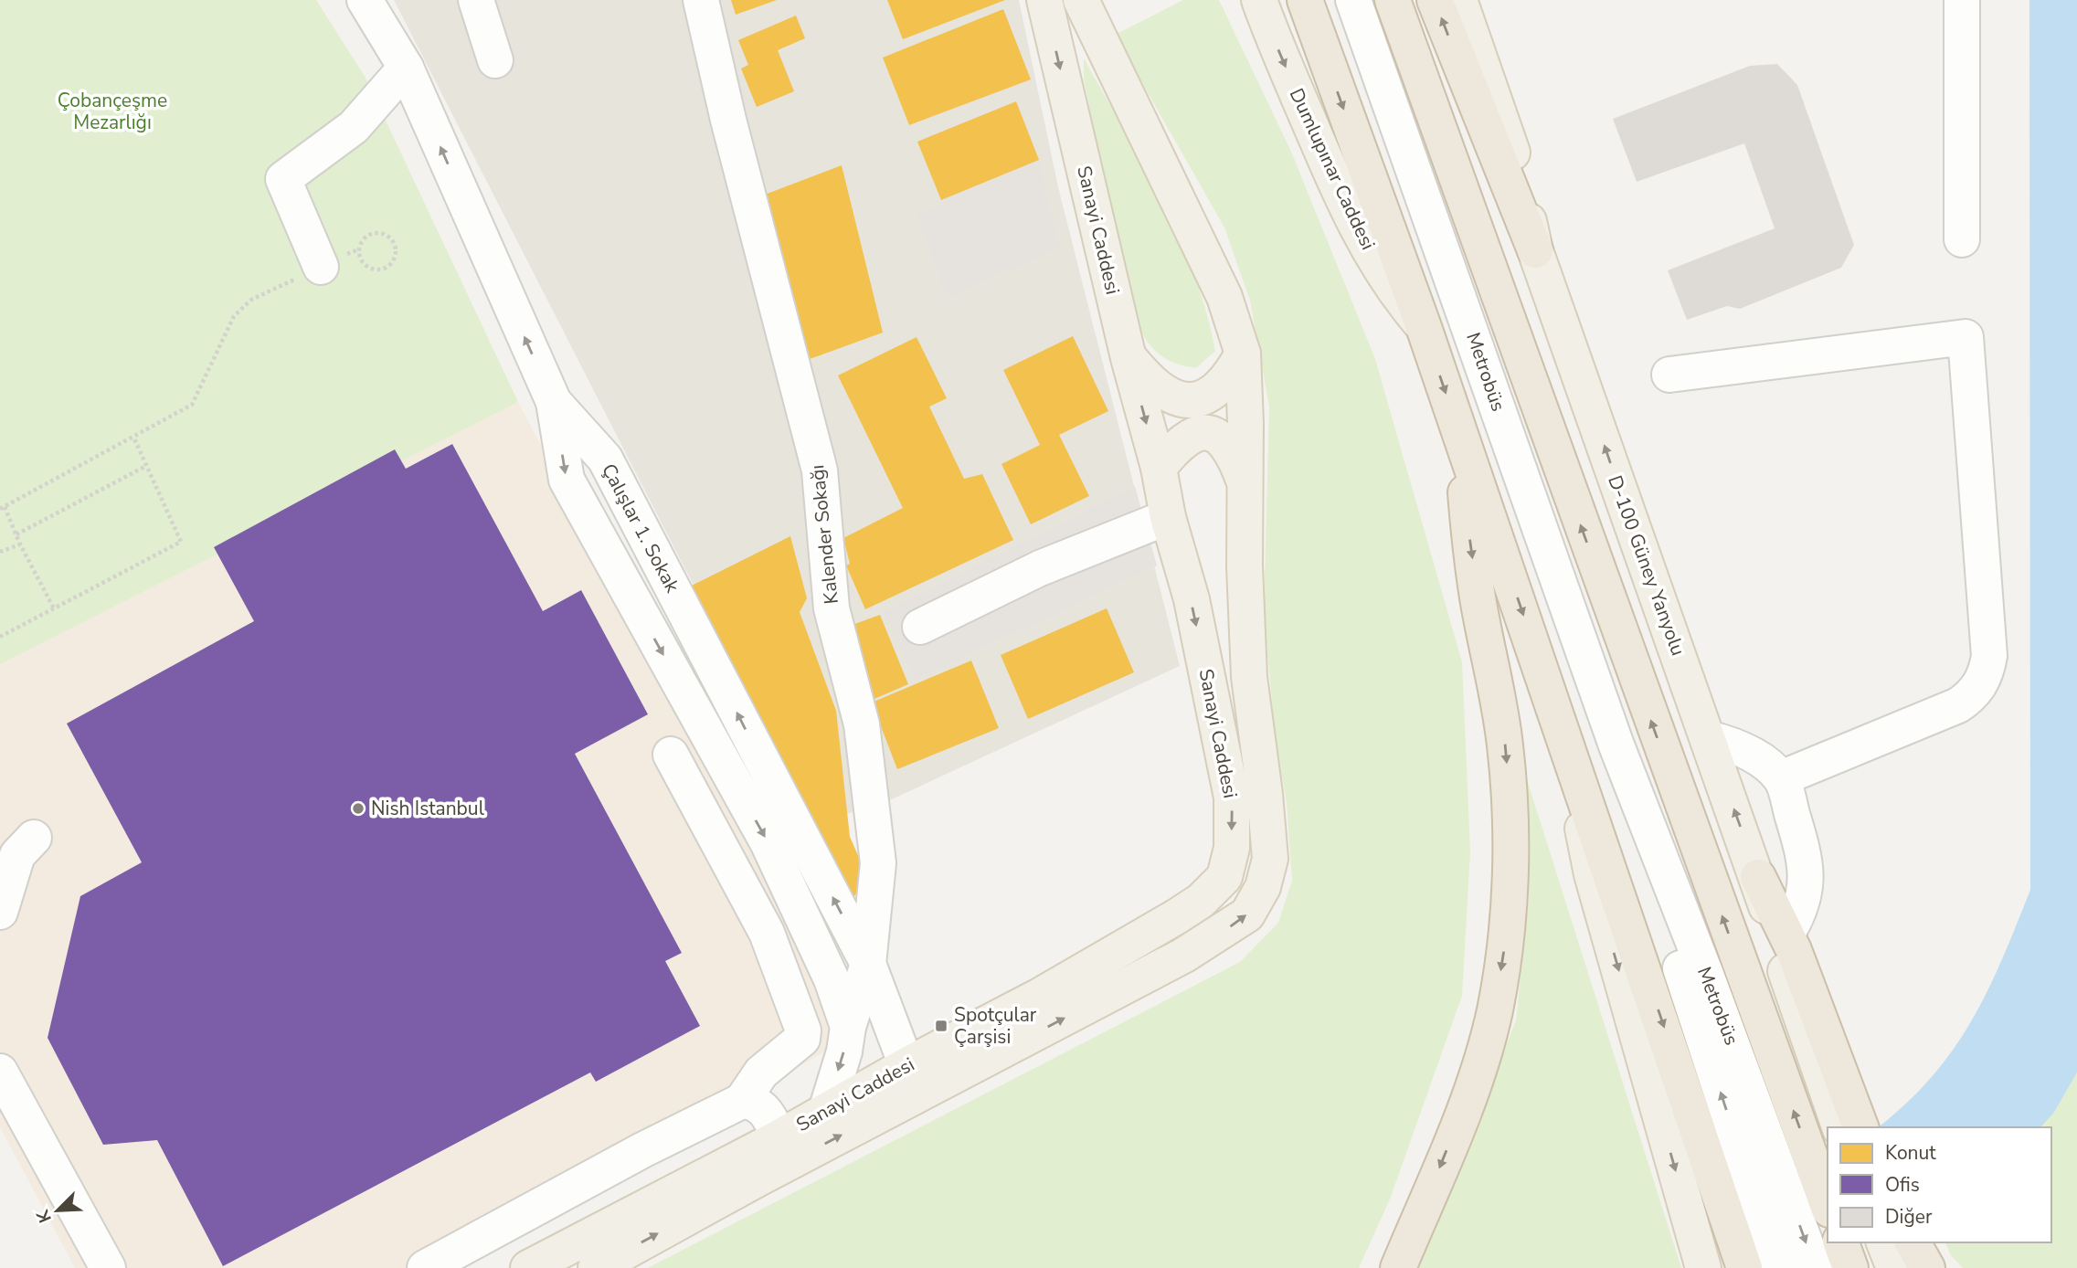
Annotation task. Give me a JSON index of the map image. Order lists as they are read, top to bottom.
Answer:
{
  "streets": {
    "main road": ["Dumlupınar Caddesi", "Sanayi Caddesi", "D-100 Güney Yanyolu"],
    "street": ["Metrobüs", "Çalışlar 1. Sokak", "Kalender Sokağı"]
  },
  "crossings": [
    ["Sanayi Caddesi", "Çalışlar 1. Sokak"],
    ["Çalışlar 1. Sokak", "Kalender Sokağı"]
  ],
  "one_way": ["Dumlupınar Caddesi"],
  "parks": ["Çobançeşme Mezarlığı"],
  "places": {
    "other": ["Nish Istanbul"],
    "transit": ["Spotçular Çarşisi"]
  },
  "legend": ["Konut", "Ofis", "Diğer"],
  "north": "bottom left"
}
